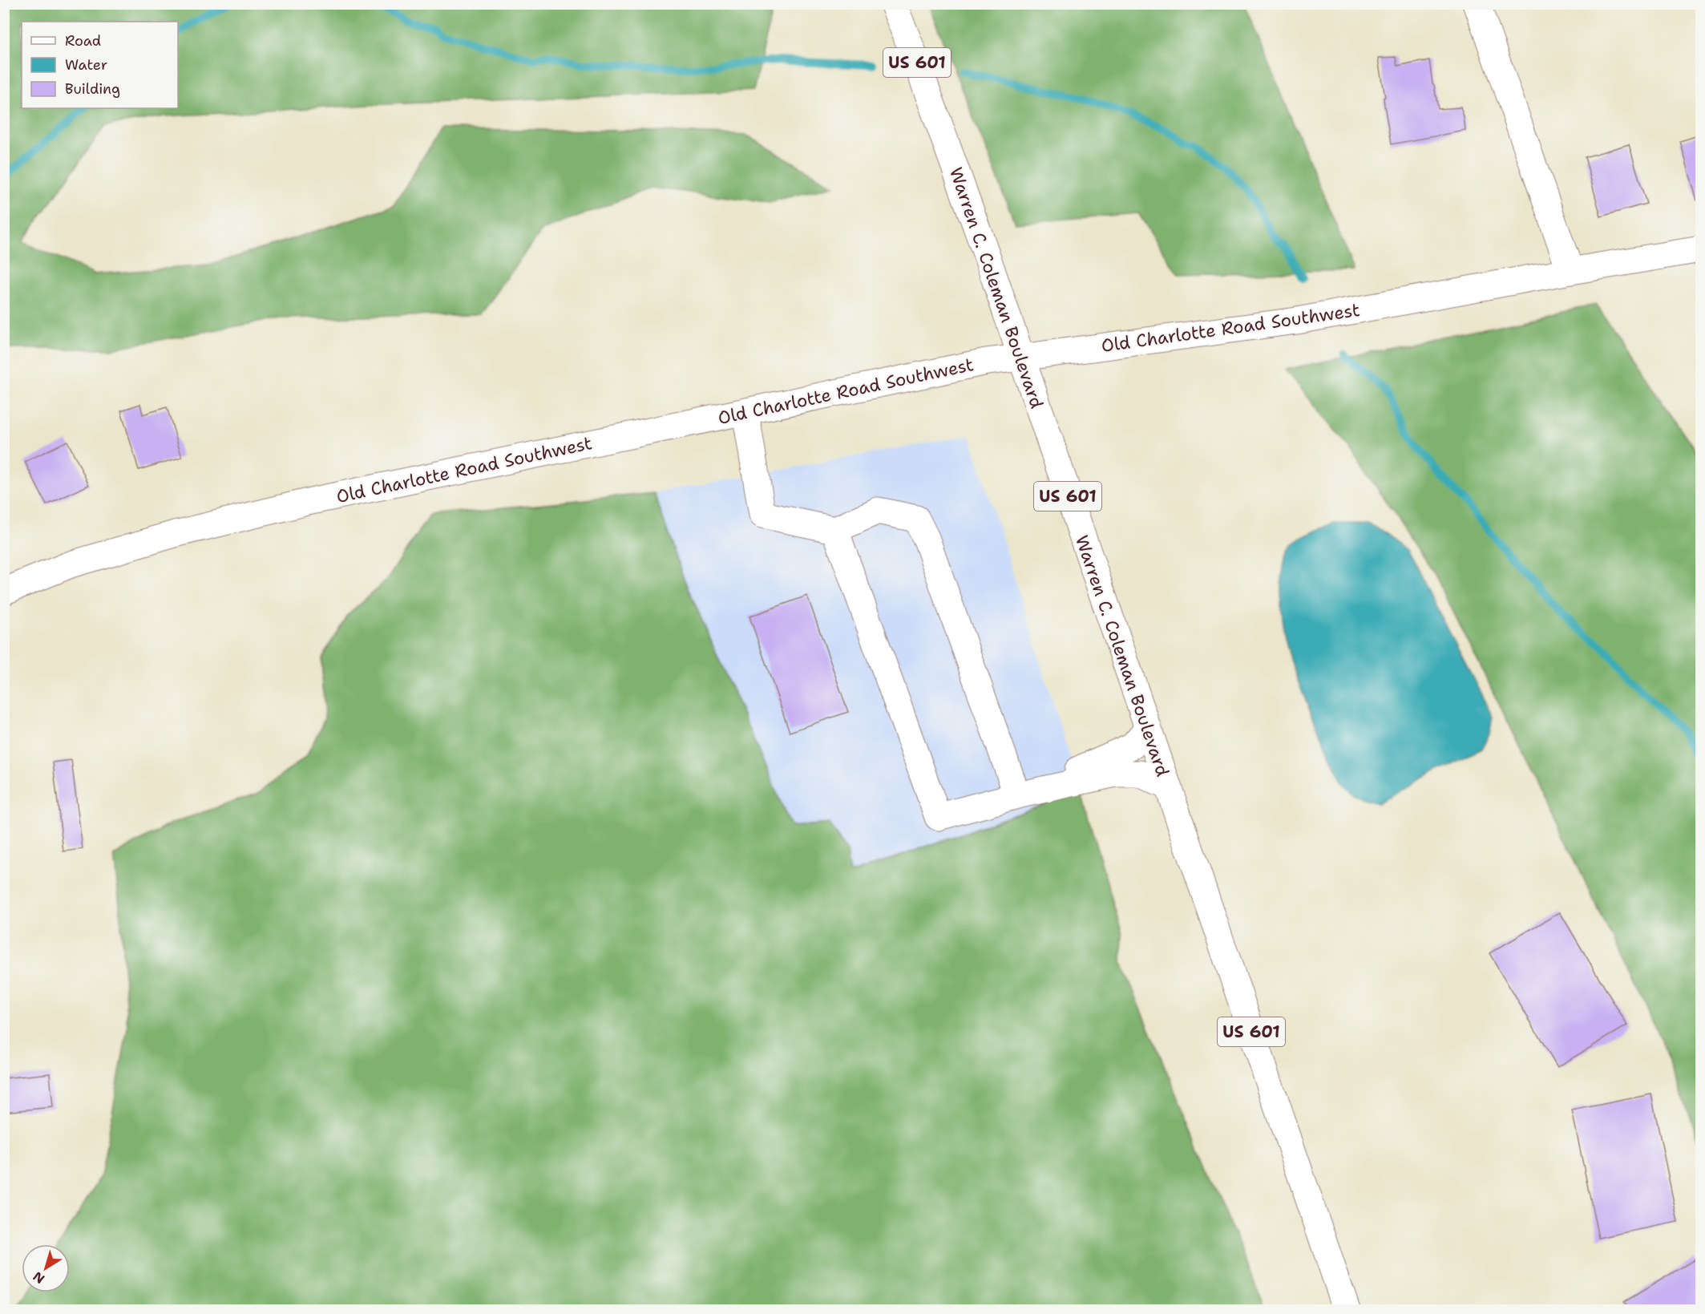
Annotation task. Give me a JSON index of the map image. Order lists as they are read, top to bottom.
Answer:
{
  "streets": {
    "main road": ["US 601", "Warren C. Coleman Boulevard", "Old Charlotte Road Southwest"]
  },
  "crossings": [
    ["Warren C. Coleman Boulevard", "Old Charlotte Road Southwest"]
  ],
  "legend": ["Road", "Water", "Building"],
  "north": "bottom left"
}
